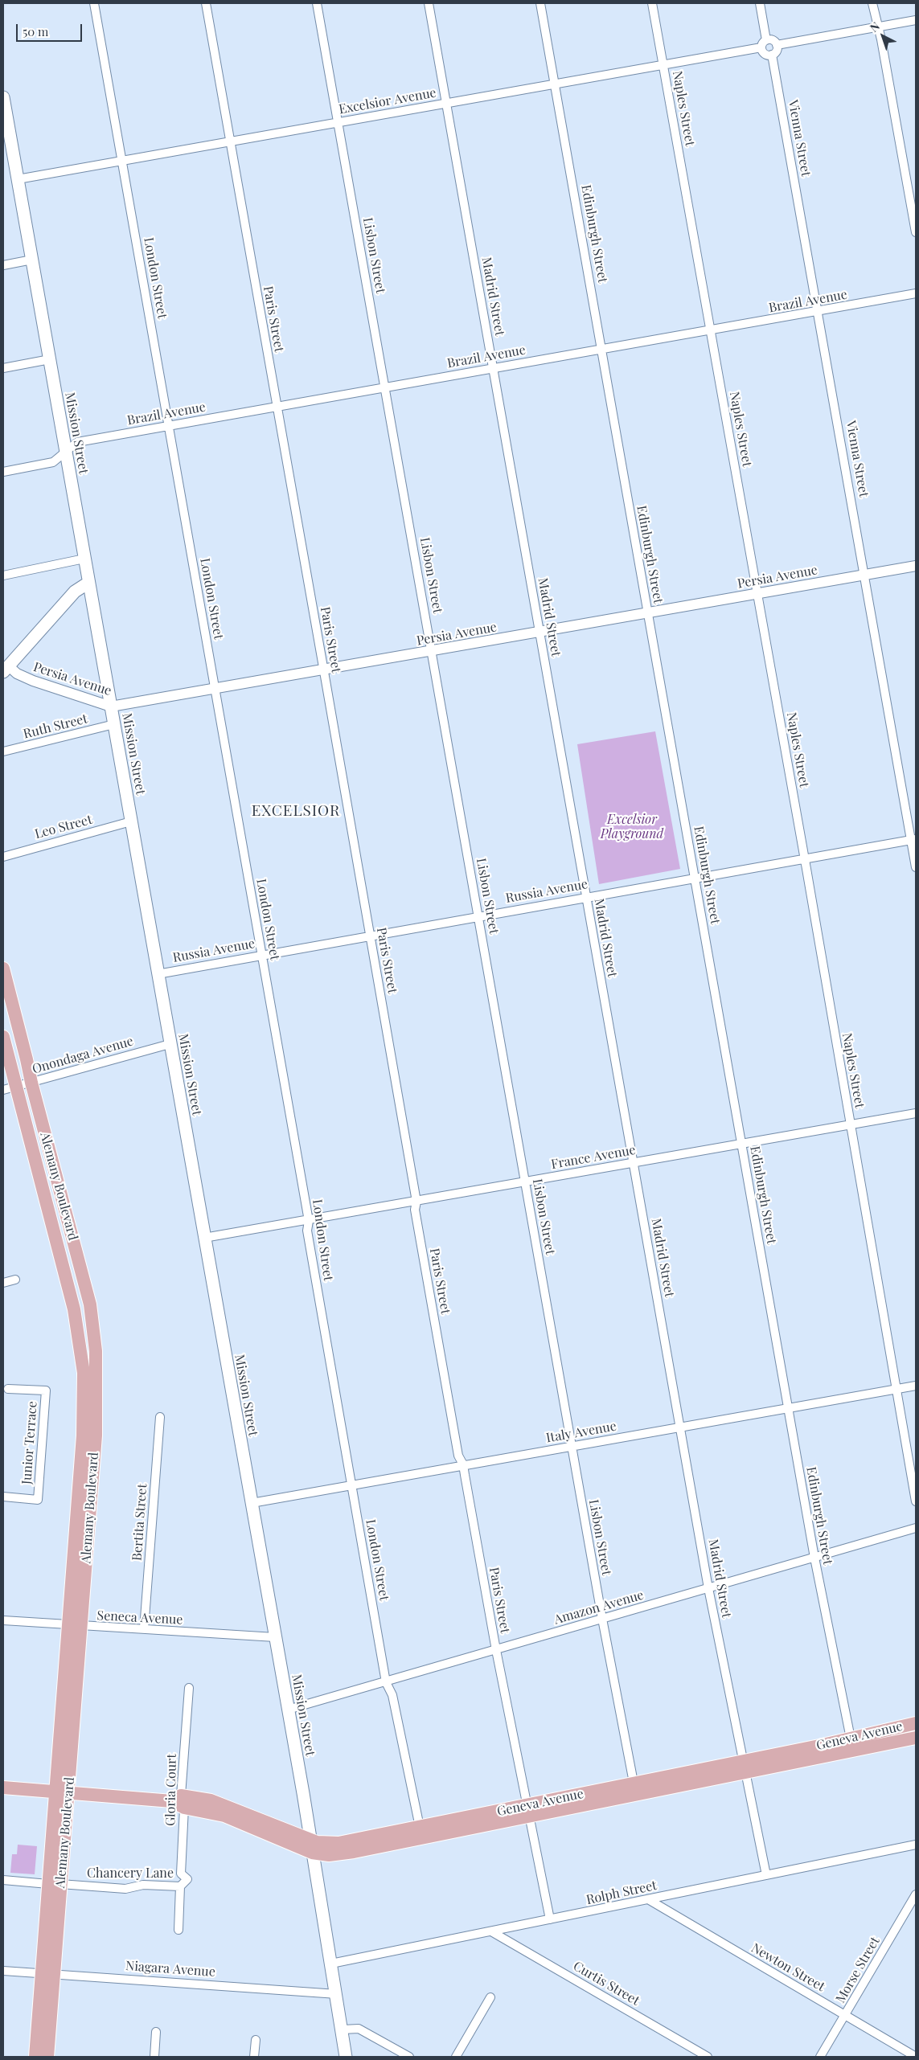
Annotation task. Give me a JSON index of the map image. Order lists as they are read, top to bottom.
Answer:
{
  "streets": {
    "main road": ["Mission Street", "Alemany Boulevard", "Geneva Avenue"],
    "street": [
      "Excelsior Avenue",
      "Naples Street",
      "Vienna Street",
      "Edinburgh Street",
      "Lisbon Street",
      "London Street",
      "Madrid Street",
      "Brazil Avenue",
      "Paris Street",
      "Persia Avenue",
      "Ruth Street",
      "Leo Street",
      "Russia Avenue",
      "Onondaga Avenue",
      "France Avenue",
      "Italy Avenue",
      "Junior Terrace",
      "Bertita Street",
      "Amazon Avenue",
      "Seneca Avenue",
      "Gloria Court",
      "Chancery Lane",
      "Rolph Street",
      "Newton Street",
      "Niagara Avenue",
      "Morse Street",
      "Curtis Street"
    ]
  },
  "crossings": [
    ["Excelsior Avenue", "Naples Street"],
    ["Excelsior Avenue", "Vienna Street"],
    ["Excelsior Avenue", "Edinburgh Street"],
    ["Excelsior Avenue", "Lisbon Street"],
    ["Excelsior Avenue", "London Street"],
    ["Excelsior Avenue", "Madrid Street"],
    ["Excelsior Avenue", "Paris Street"],
    ["Excelsior Avenue", "Mission Street"],
    ["Naples Street", "Brazil Avenue"],
    ["Naples Street", "Persia Avenue"],
    ["Naples Street", "Russia Avenue"],
    ["Naples Street", "France Avenue"],
    ["Naples Street", "Italy Avenue"],
    ["Vienna Street", "Brazil Avenue"],
    ["Vienna Street", "Persia Avenue"],
    ["Vienna Street", "Russia Avenue"],
    ["Edinburgh Street", "Brazil Avenue"],
    ["Edinburgh Street", "Persia Avenue"],
    ["Edinburgh Street", "Russia Avenue"],
    ["Edinburgh Street", "France Avenue"],
    ["Edinburgh Street", "Italy Avenue"],
    ["Edinburgh Street", "Amazon Avenue"],
    ["Edinburgh Street", "Geneva Avenue"],
    ["Lisbon Street", "Brazil Avenue"],
    ["Lisbon Street", "Persia Avenue"],
    ["Lisbon Street", "Russia Avenue"],
    ["Lisbon Street", "France Avenue"],
    ["Lisbon Street", "Italy Avenue"],
    ["Lisbon Street", "Amazon Avenue"],
    ["Lisbon Street", "Geneva Avenue"],
    ["London Street", "Brazil Avenue"],
    ["London Street", "Persia Avenue"],
    ["London Street", "Russia Avenue"],
    ["London Street", "France Avenue"],
    ["London Street", "Italy Avenue"],
    ["London Street", "Amazon Avenue"],
    ["London Street", "Geneva Avenue"],
    ["Madrid Street", "Brazil Avenue"],
    ["Madrid Street", "Persia Avenue"],
    ["Madrid Street", "Russia Avenue"],
    ["Madrid Street", "France Avenue"],
    ["Madrid Street", "Italy Avenue"],
    ["Madrid Street", "Amazon Avenue"],
    ["Madrid Street", "Geneva Avenue"],
    ["Madrid Street", "Rolph Street"],
    ["Brazil Avenue", "Paris Street"],
    ["Brazil Avenue", "Mission Street"],
    ["Paris Street", "Persia Avenue"],
    ["Paris Street", "Russia Avenue"],
    ["Paris Street", "France Avenue"],
    ["Paris Street", "Italy Avenue"],
    ["Paris Street", "Amazon Avenue"],
    ["Paris Street", "Geneva Avenue"],
    ["Paris Street", "Rolph Street"],
    ["Mission Street", "Persia Avenue"],
    ["Mission Street", "Ruth Street"],
    ["Mission Street", "Leo Street"],
    ["Mission Street", "Russia Avenue"],
    ["Mission Street", "Onondaga Avenue"],
    ["Mission Street", "France Avenue"],
    ["Mission Street", "Italy Avenue"],
    ["Mission Street", "Amazon Avenue"],
    ["Mission Street", "Seneca Avenue"],
    ["Mission Street", "Geneva Avenue"],
    ["Mission Street", "Rolph Street"],
    ["Mission Street", "Niagara Avenue"],
    ["Onondaga Avenue", "Alemany Boulevard"],
    ["Alemany Boulevard", "Seneca Avenue"],
    ["Alemany Boulevard", "Geneva Avenue"],
    ["Alemany Boulevard", "Chancery Lane"],
    ["Alemany Boulevard", "Niagara Avenue"],
    ["Bertita Street", "Seneca Avenue"],
    ["Geneva Avenue", "Gloria Court"],
    ["Gloria Court", "Chancery Lane"],
    ["Rolph Street", "Newton Street"],
    ["Rolph Street", "Curtis Street"],
    ["Newton Street", "Morse Street"]
  ],
  "districts": ["EXCELSIOR"],
  "parks": ["Excelsior Playground"],
  "scale_bar": "50 m",
  "north": "top left"
}
